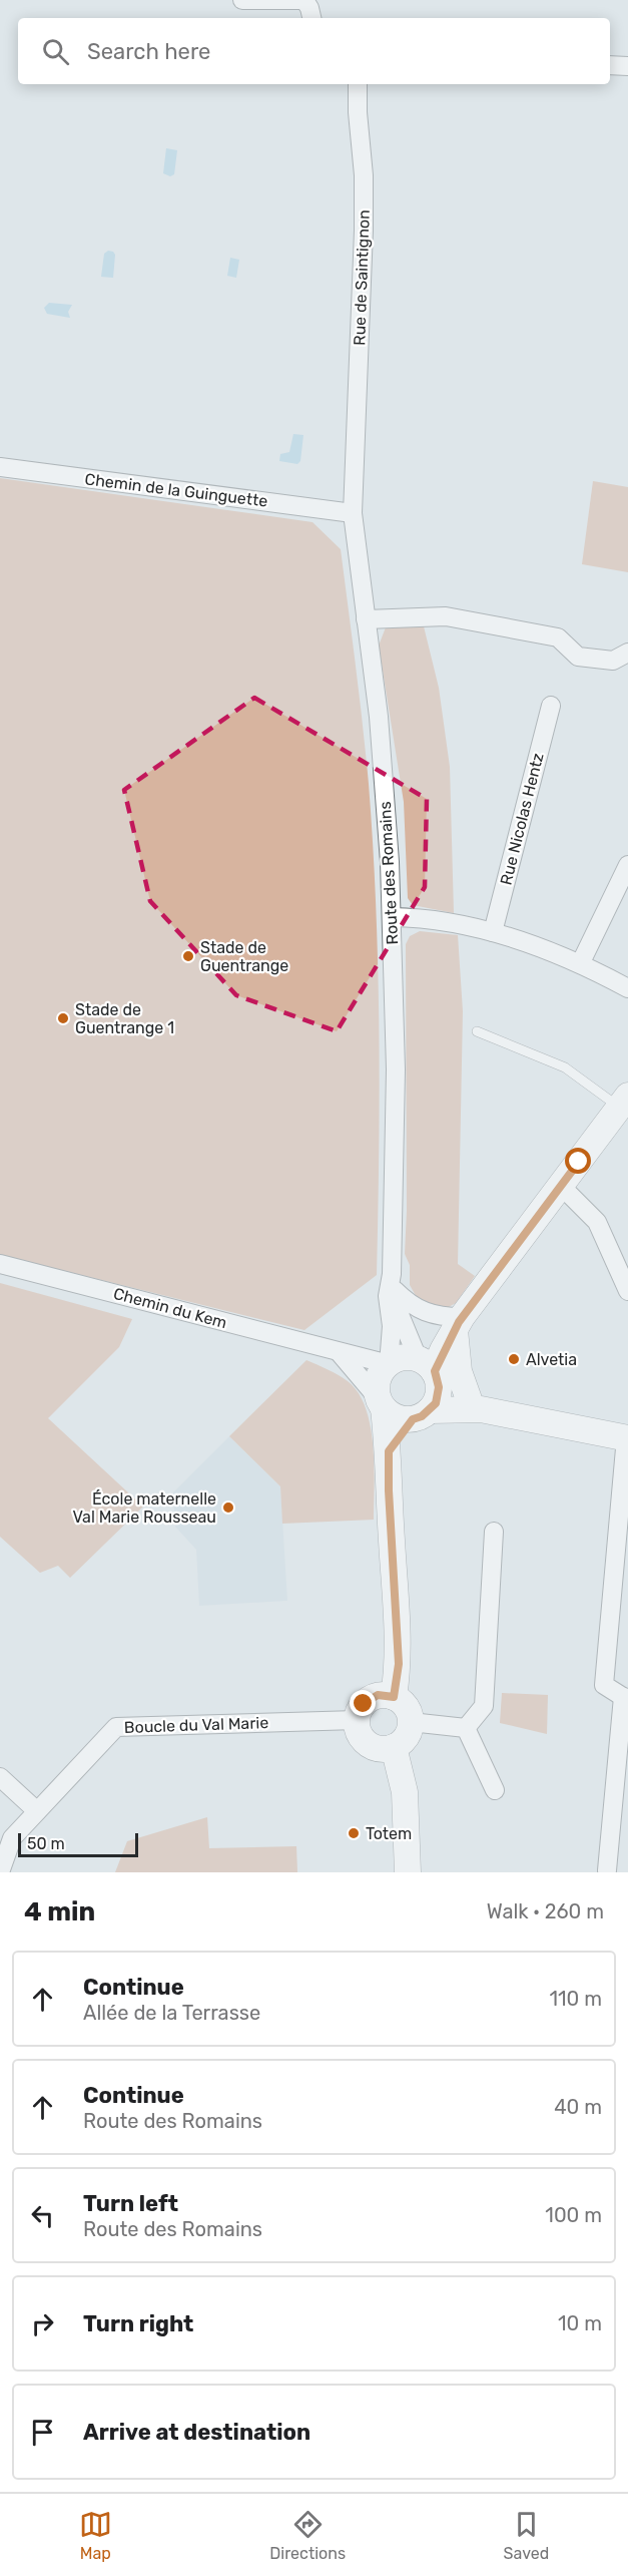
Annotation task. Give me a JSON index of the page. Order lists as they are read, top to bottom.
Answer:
{
  "streets": {
    "street": [
      "Rue de Saintignon",
      "Chemin de la Guinguette",
      "Rue Nicolas Hentz",
      "Route des Romains",
      "Chemin du Kem",
      "Boucle du Val Marie"
    ]
  },
  "crossings": [
    ["Rue de Saintignon", "Route des Romains"],
    ["Chemin de la Guinguette", "Route des Romains"],
    ["Route des Romains", "Chemin du Kem"],
    ["Route des Romains", "Boucle du Val Marie"]
  ],
  "places": [
    "Stade de Guentrange",
    "Stade de Guentrange 1",
    "Alvetia",
    "École maternelle Val Marie Rousseau",
    "Totem"
  ],
  "scale_bar": "50 m",
  "page": {
    "search": "Search here",
    "scale": "50 m",
    "heading": ["4 min", "Walk · 260 m"],
    "list": [
      ["Continue", "Allée de la Terrasse", "110 m"],
      ["Continue", "Route des Romains", "40 m"],
      ["Turn left", "Route des Romains", "100 m"],
      ["Turn right", "10 m"],
      "Arrive at destination"
    ],
    "nav": ["Map", "Directions", "Saved"]
  }
}
